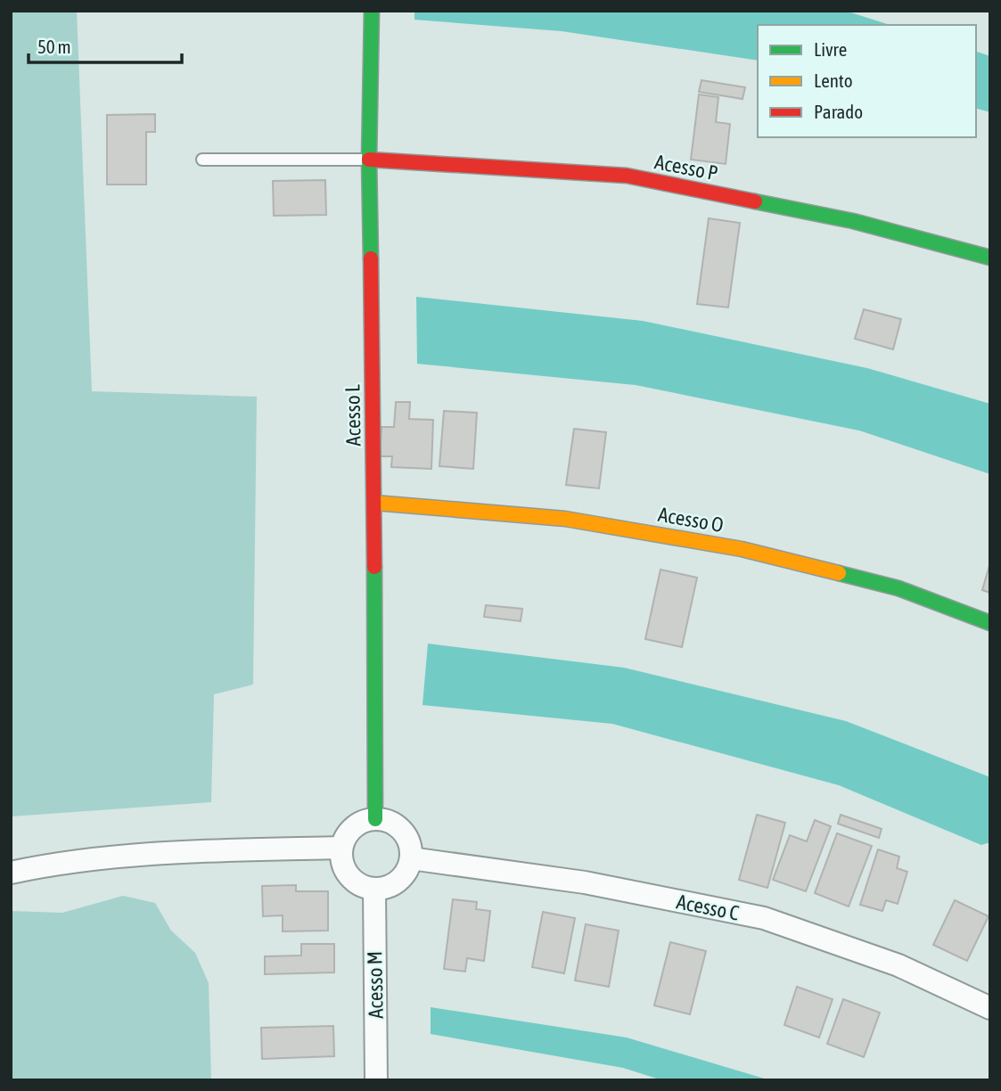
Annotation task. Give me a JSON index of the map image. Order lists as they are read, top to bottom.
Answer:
{
  "streets": {
    "street": [
      "Acesso P",
      "Acesso L",
      "Acesso O",
      "Acesso C",
      "Acesso M"
    ]
  },
  "crossings": [
    ["Acesso P", "Acesso L"],
    ["Acesso L", "Acesso O"],
    ["Acesso L", "Acesso C"],
    ["Acesso L", "Acesso M"],
    ["Acesso C", "Acesso M"]
  ],
  "legend": ["Livre", "Lento", "Parado"],
  "scale_bar": "50 m"
}
